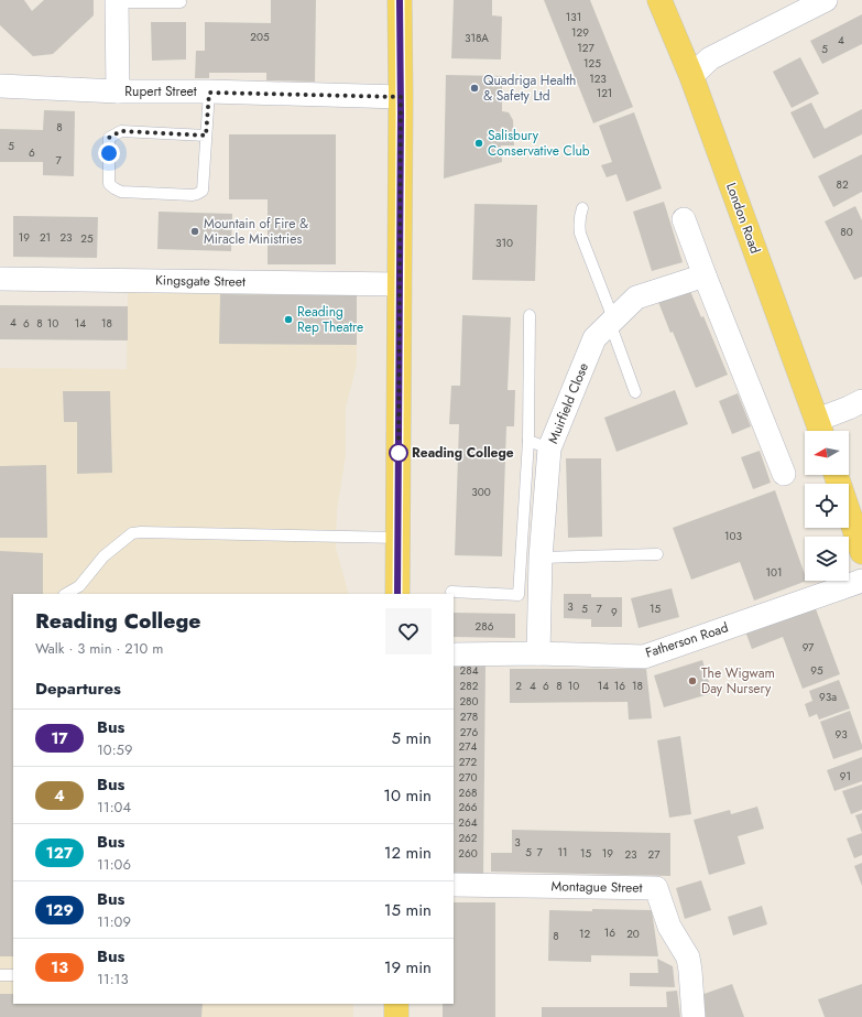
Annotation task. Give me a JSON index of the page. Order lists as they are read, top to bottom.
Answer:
{
  "streets": {
    "main road": ["London Road"],
    "street": [
      "Rupert Street",
      "Kingsgate Street",
      "Muirfield Close",
      "Fatherson Road",
      "Montague Street"
    ]
  },
  "crossings": [
    ["Muirfield Close", "Fatherson Road"]
  ],
  "places": [
    "Quadriga Health & Safety Ltd",
    "Salisbury Conservative Club",
    "Mountain of Fire & Miracle Ministries",
    "Reading Rep Theatre",
    "Reading College",
    "The Wigwam Day Nursery"
  ],
  "lines": ["bus line 17"],
  "house_numbers": [
    "131",
    "129",
    "205",
    "318A",
    "4",
    "127",
    "5",
    "125",
    "123",
    "121",
    "8",
    "5",
    "6",
    "7",
    "82",
    "80",
    "19",
    "21",
    "23",
    "25",
    "310",
    "4",
    "6",
    "8",
    "10",
    "14",
    "18",
    "300",
    "103",
    "101",
    "3",
    "5",
    "7",
    "15",
    "9",
    "286",
    "97",
    "284",
    "95",
    "282",
    "2",
    "4",
    "6",
    "8",
    "10",
    "14",
    "16",
    "18",
    "93a",
    "280",
    "278",
    "276",
    "93",
    "274",
    "272",
    "91",
    "270",
    "268",
    "266",
    "264",
    "262",
    "3",
    "5",
    "7",
    "11",
    "260",
    "15",
    "19",
    "23",
    "27",
    "16",
    "12",
    "20",
    "8"
  ],
  "north": "left",
  "page": {
    "heading": [
      ["Reading College", "Walk · 3 min · 210 m"],
      "Departures"
    ],
    "list": [
      {
        "mark": "17",
        "name": "Bus",
        "note": "10:59",
        "value": "5 min"
      },
      {
        "mark": "4",
        "name": "Bus",
        "note": "11:04",
        "value": "10 min"
      },
      {
        "mark": "127",
        "name": "Bus",
        "note": "11:06",
        "value": "12 min"
      },
      {
        "mark": "129",
        "name": "Bus",
        "note": "11:09",
        "value": "15 min"
      },
      {
        "mark": "13",
        "name": "Bus",
        "note": "11:13",
        "value": "19 min"
      }
    ]
  }
}
